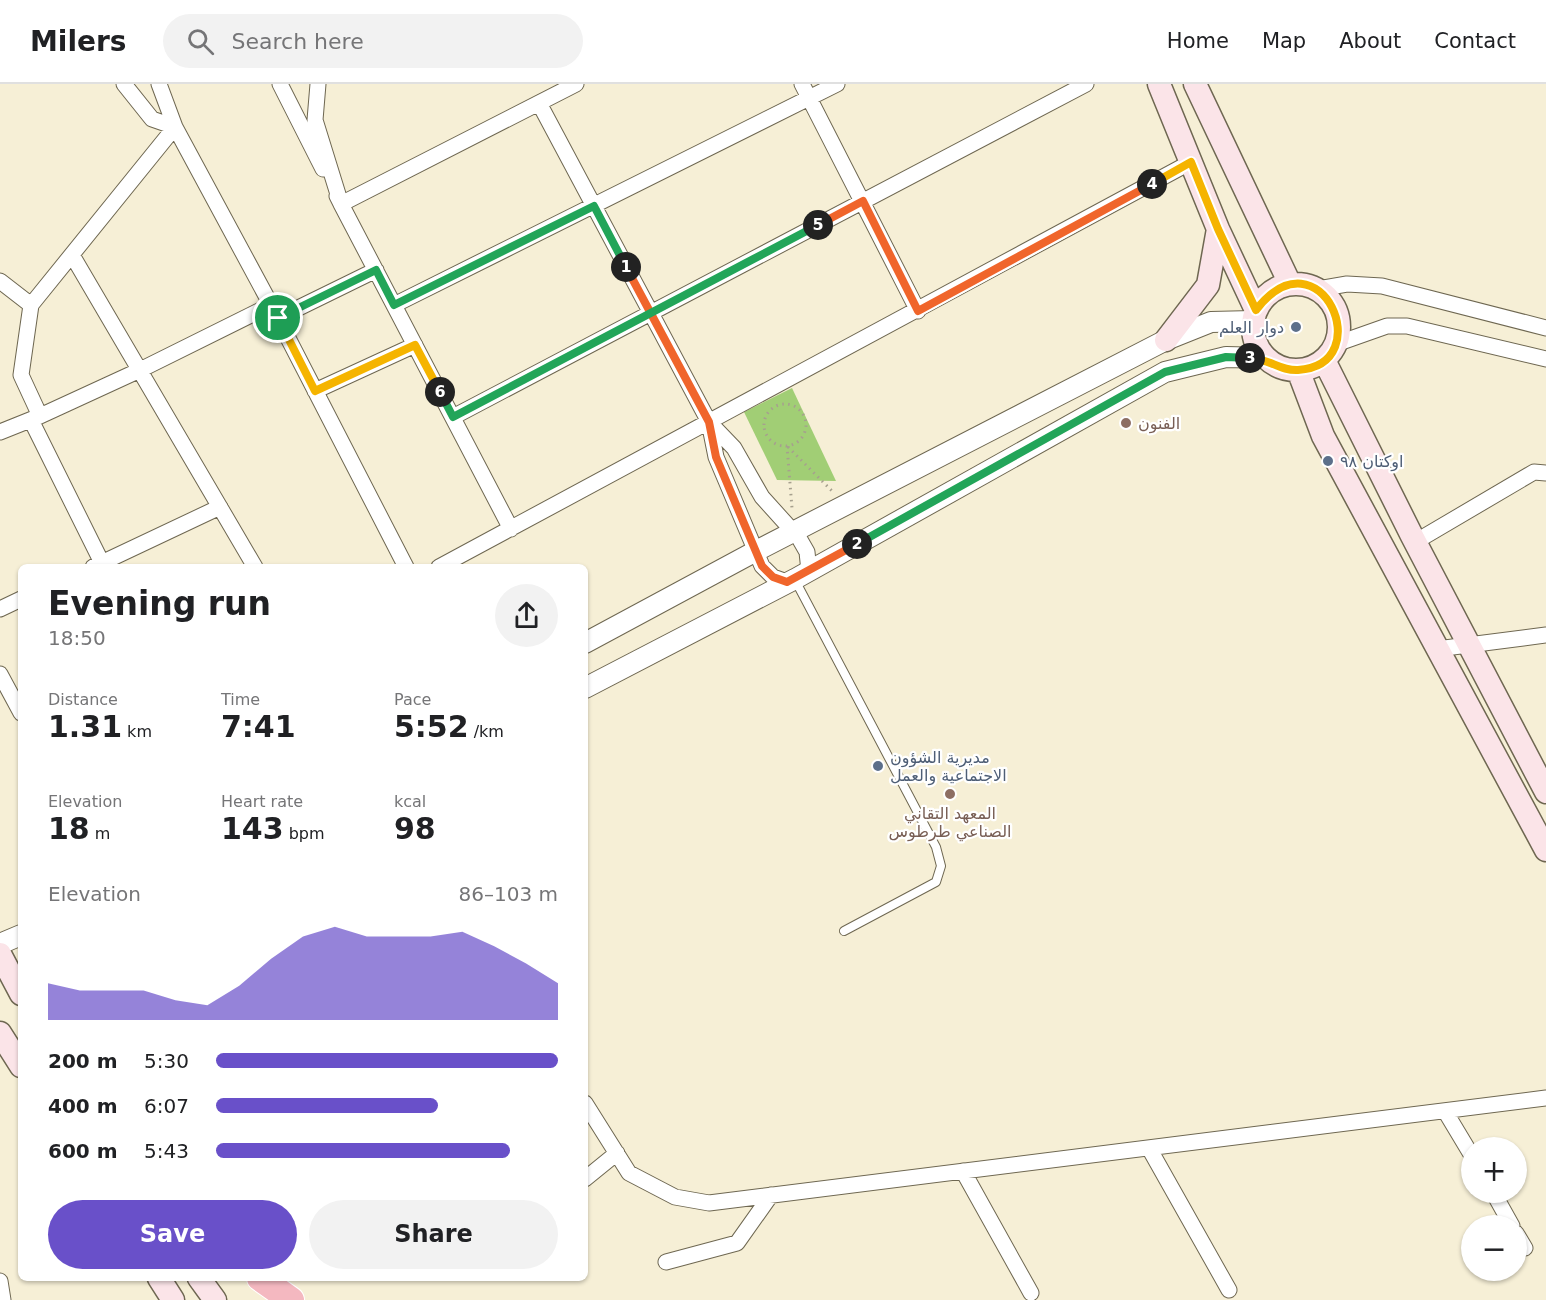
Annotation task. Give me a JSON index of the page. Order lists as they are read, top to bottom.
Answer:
{
  "places": [
    "دوار العلم",
    "الفنون",
    "اوكتان ٩٨",
    "مديرية الشؤون الاجتماعية والعمل",
    "المعهد التقاني الصناعي طرطوس"
  ],
  "page": {
    "header": "Milers",
    "search": "Search here",
    "nav": [
      "Home",
      "Map",
      "About",
      "Contact"
    ],
    "pins": [
      "4",
      "5",
      "1",
      "3",
      "6",
      "2"
    ],
    "heading": ["Evening run", "18:50"],
    "stats": [
      ["Distance", "1.31 km"],
      ["Time", "7:41"],
      ["Pace", "5:52 /km"],
      ["Elevation", "18 m"],
      ["Heart rate", "143 bpm"],
      ["kcal", "98"]
    ],
    "chart": ["Elevation", "86–103 m"],
    "list": [
      {
        "name": "200 m",
        "note": "5:30"
      },
      {
        "name": "400 m",
        "note": "6:07"
      },
      {
        "name": "600 m",
        "note": "5:43"
      }
    ],
    "map_buttons": ["+", "−"],
    "buttons": ["Save", "Share"]
  }
}
